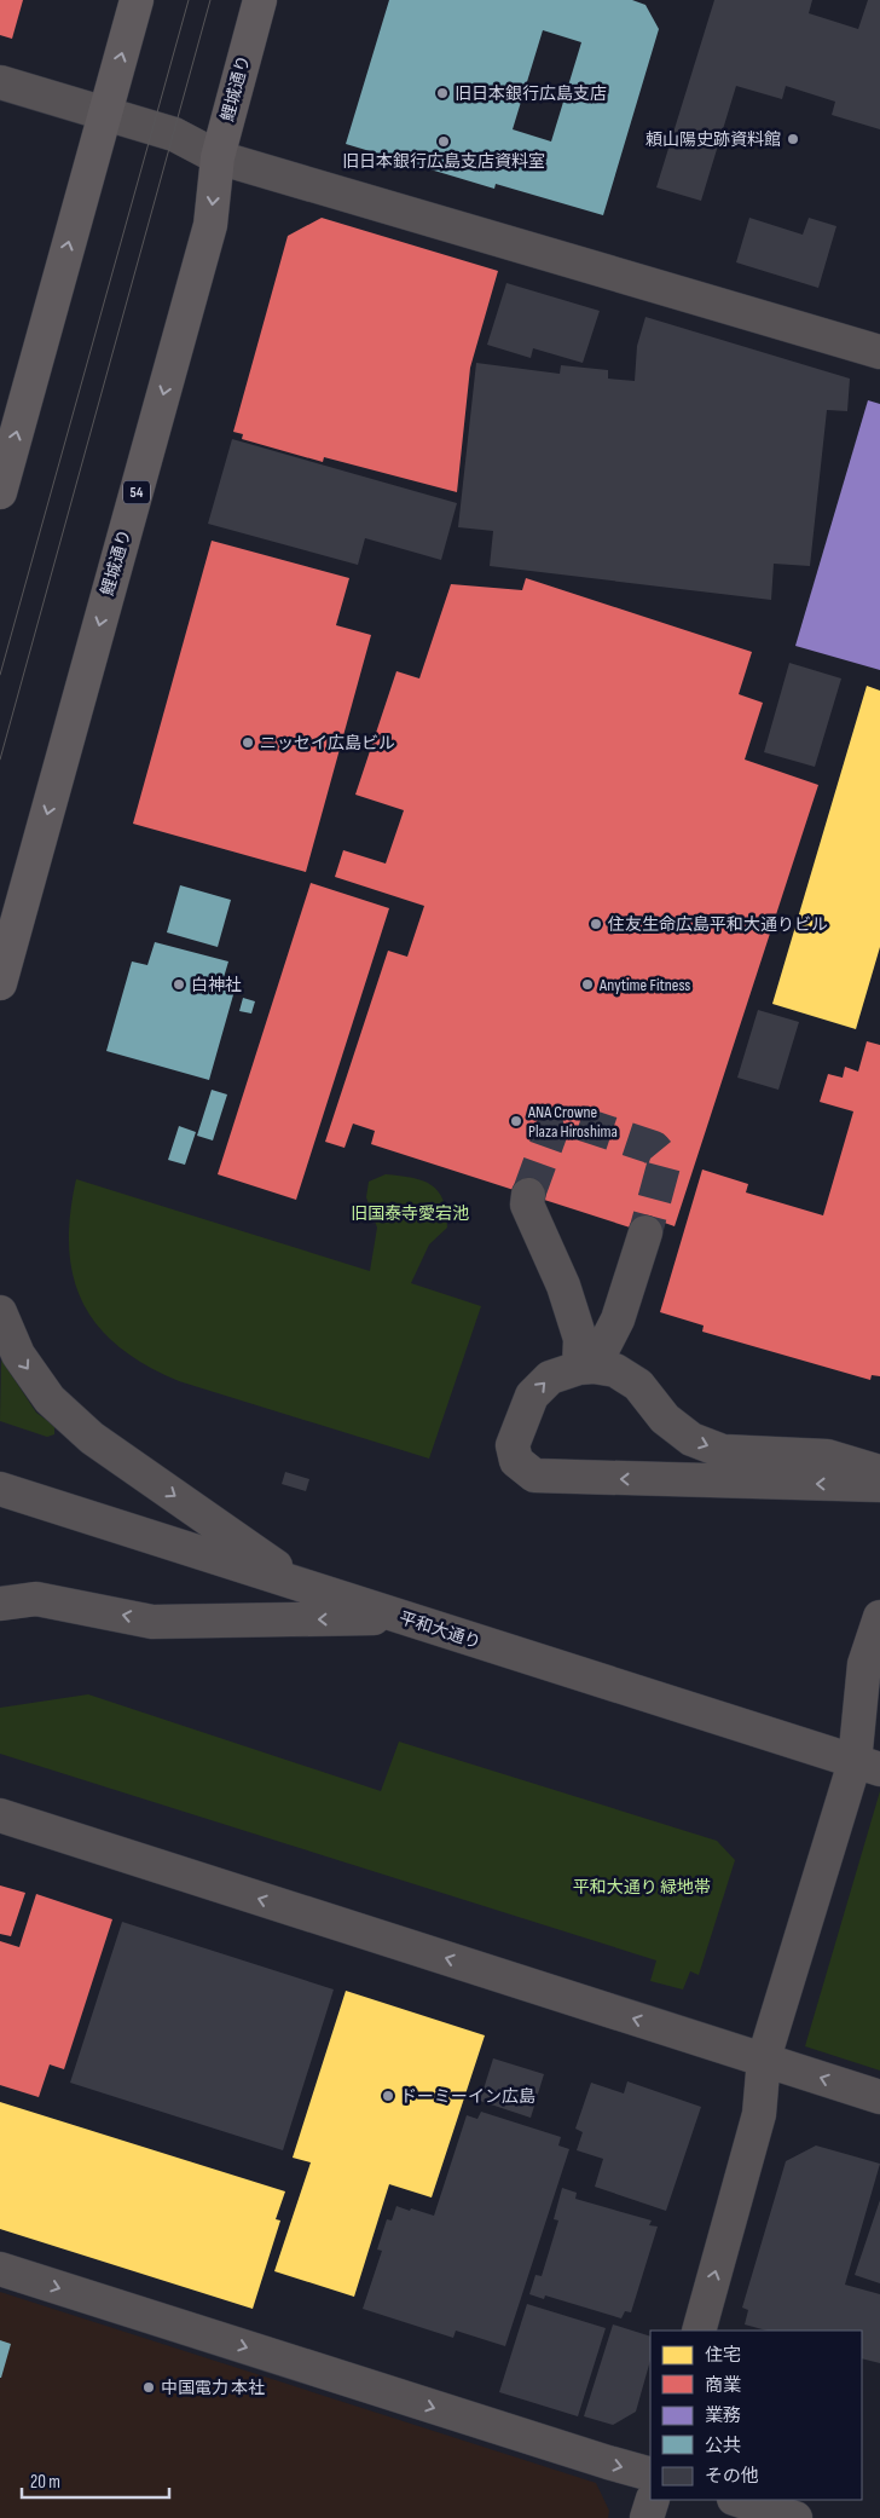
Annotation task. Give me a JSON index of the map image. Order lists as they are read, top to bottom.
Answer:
{
  "streets": {
    "highway": ["鯉城通り", "54"],
    "street": ["平和大通り"]
  },
  "parks": ["旧国泰寺愛宕池", "平和大通り 緑地帯"],
  "places": [
    "旧日本銀行広島支店",
    "頼山陽史跡資料館",
    "旧日本銀行広島支店資料室",
    "ニッセイ広島ビル",
    "住友生命広島平和大通りビル",
    "白神社",
    "Anytime Fitness",
    "ANA Crowne Plaza Hiroshima",
    "ドーミーイン広島",
    "中国電力 本社"
  ],
  "legend": [
    "住宅",
    "商業",
    "業務",
    "公共",
    "その他"
  ],
  "scale_bar": "20 m"
}
